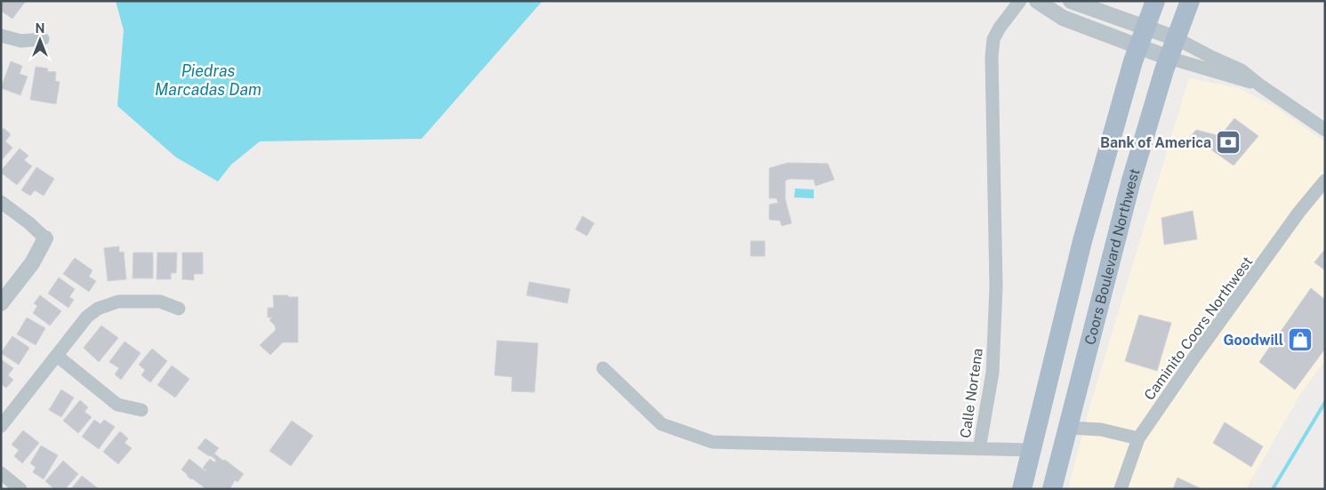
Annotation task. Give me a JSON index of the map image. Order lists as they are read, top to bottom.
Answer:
{
  "streets": {
    "main road": ["Coors Boulevard Northwest"],
    "street": ["Caminito Coors Northwest", "Calle Nortena"]
  },
  "water": ["Piedras Marcadas Dam"],
  "places": {
    "bank": ["Bank of America"],
    "shop": ["Goodwill"]
  },
  "north": "top"
}
